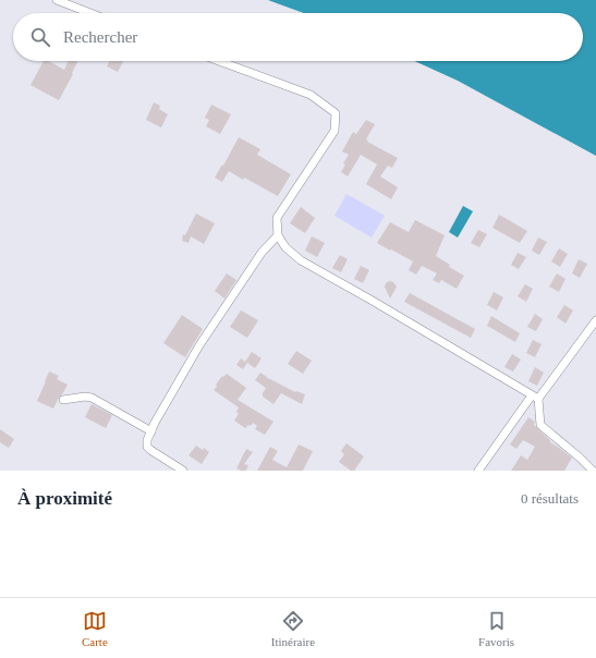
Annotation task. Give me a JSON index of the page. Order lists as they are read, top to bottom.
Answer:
{
  "page": {
    "search": "Rechercher",
    "heading": ["À proximité", "0 résultats"],
    "nav": ["Carte", "Itinéraire", "Favoris"]
  }
}
